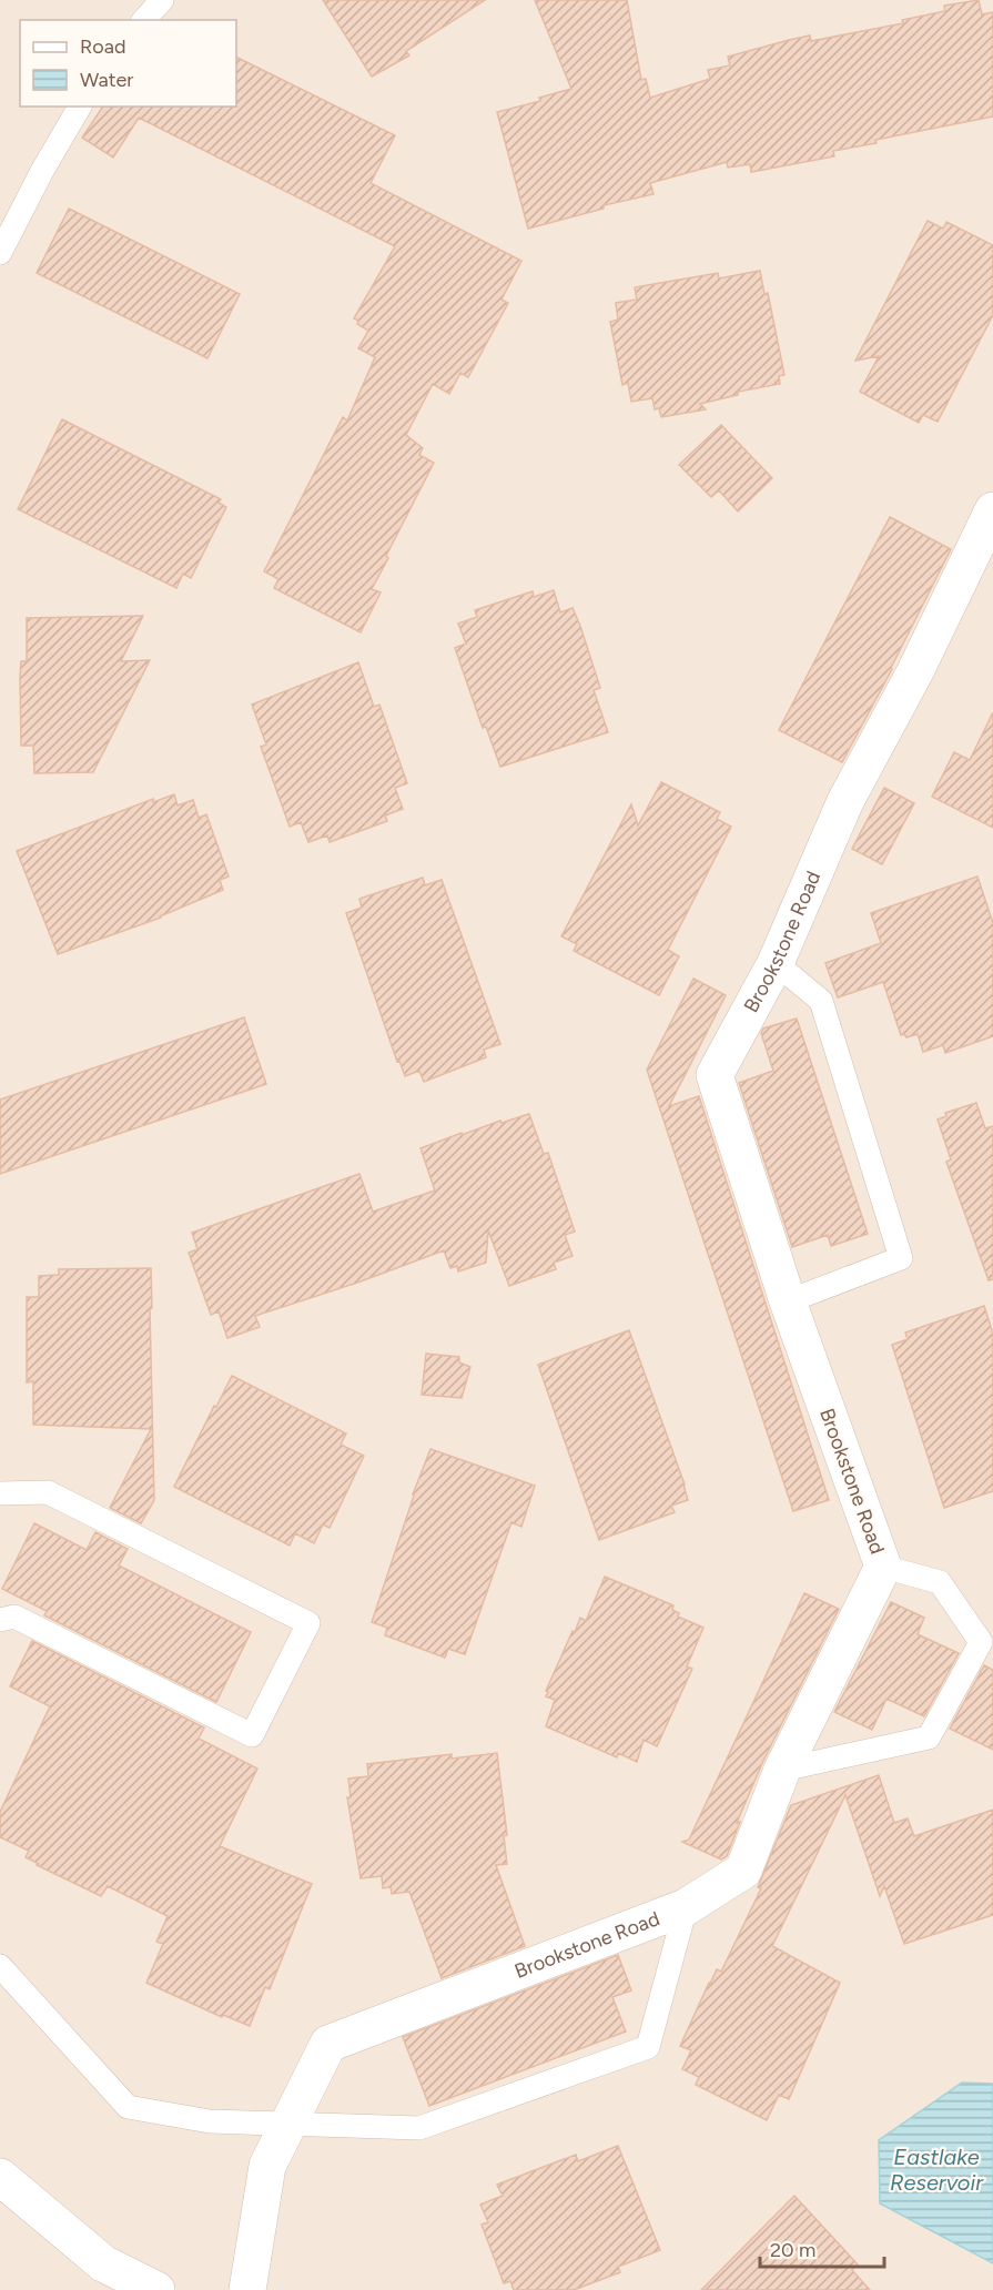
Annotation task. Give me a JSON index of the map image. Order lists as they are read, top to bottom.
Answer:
{
  "streets": {
    "street": ["Brookstone Road"]
  },
  "water": ["Eastlake Reservoir"],
  "legend": ["Road", "Water"],
  "scale_bar": "20 m"
}
